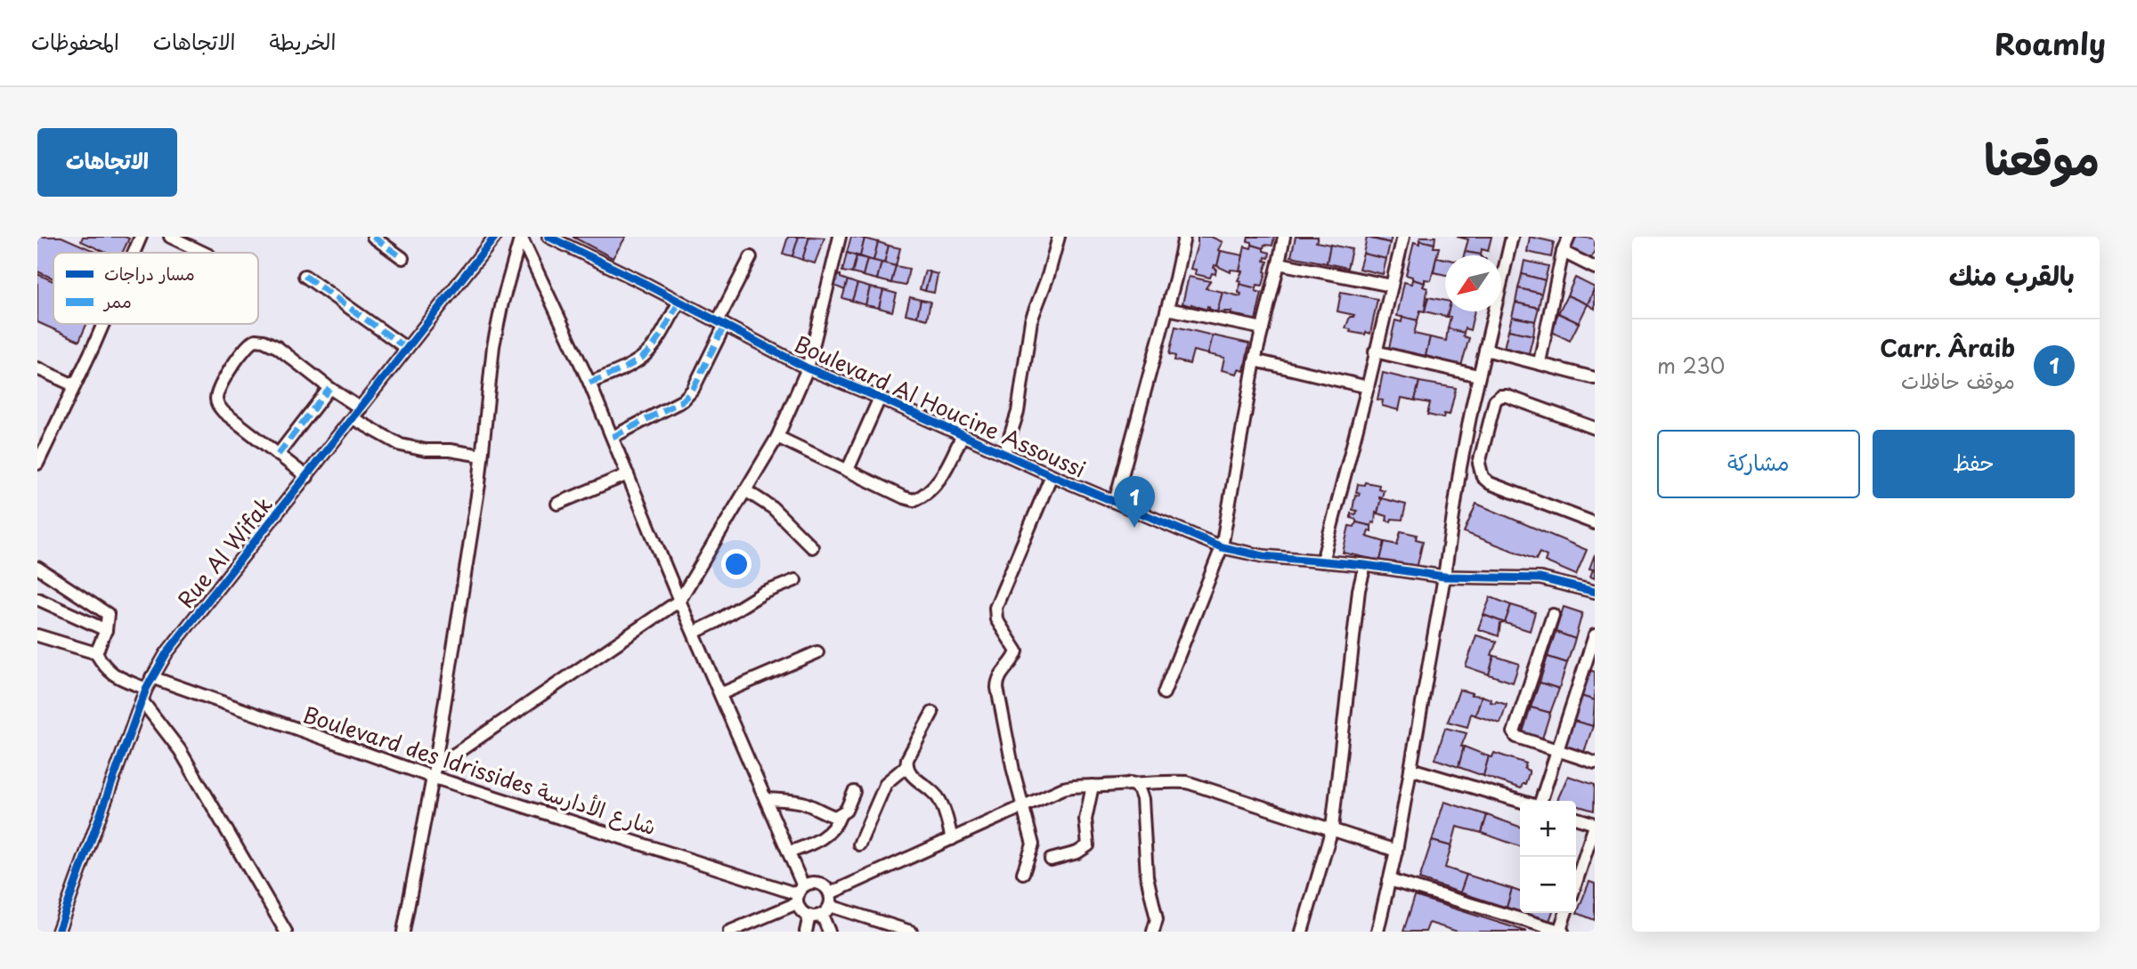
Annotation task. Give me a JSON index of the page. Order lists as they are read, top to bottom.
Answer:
{
  "streets": {
    "street": ["Boulevard Al Houcine Assoussi", "Rue Al Wifak", "Boulevard des Idrissides شارع الأدارسة"]
  },
  "crossings": [
    ["Rue Al Wifak", "Boulevard des Idrissides شارع الأدارسة"]
  ],
  "legend": ["مسار دراجات", "ممر"],
  "north": "bottom left",
  "page": {
    "header": "Roamly",
    "nav": ["الخريطة", "الاتجاهات", "المحفوظات"],
    "title": "موقعنا",
    "buttons": [
      "الاتجاهات",
      ["حفظ", "مشاركة"]
    ],
    "heading": "بالقرب منك",
    "list": [
      {
        "mark": "1",
        "name": "Carr. Âraib",
        "note": "موقف حافلات",
        "value": "230 m"
      }
    ],
    "pins": "1",
    "map_buttons": ["+", "−"]
  }
}
